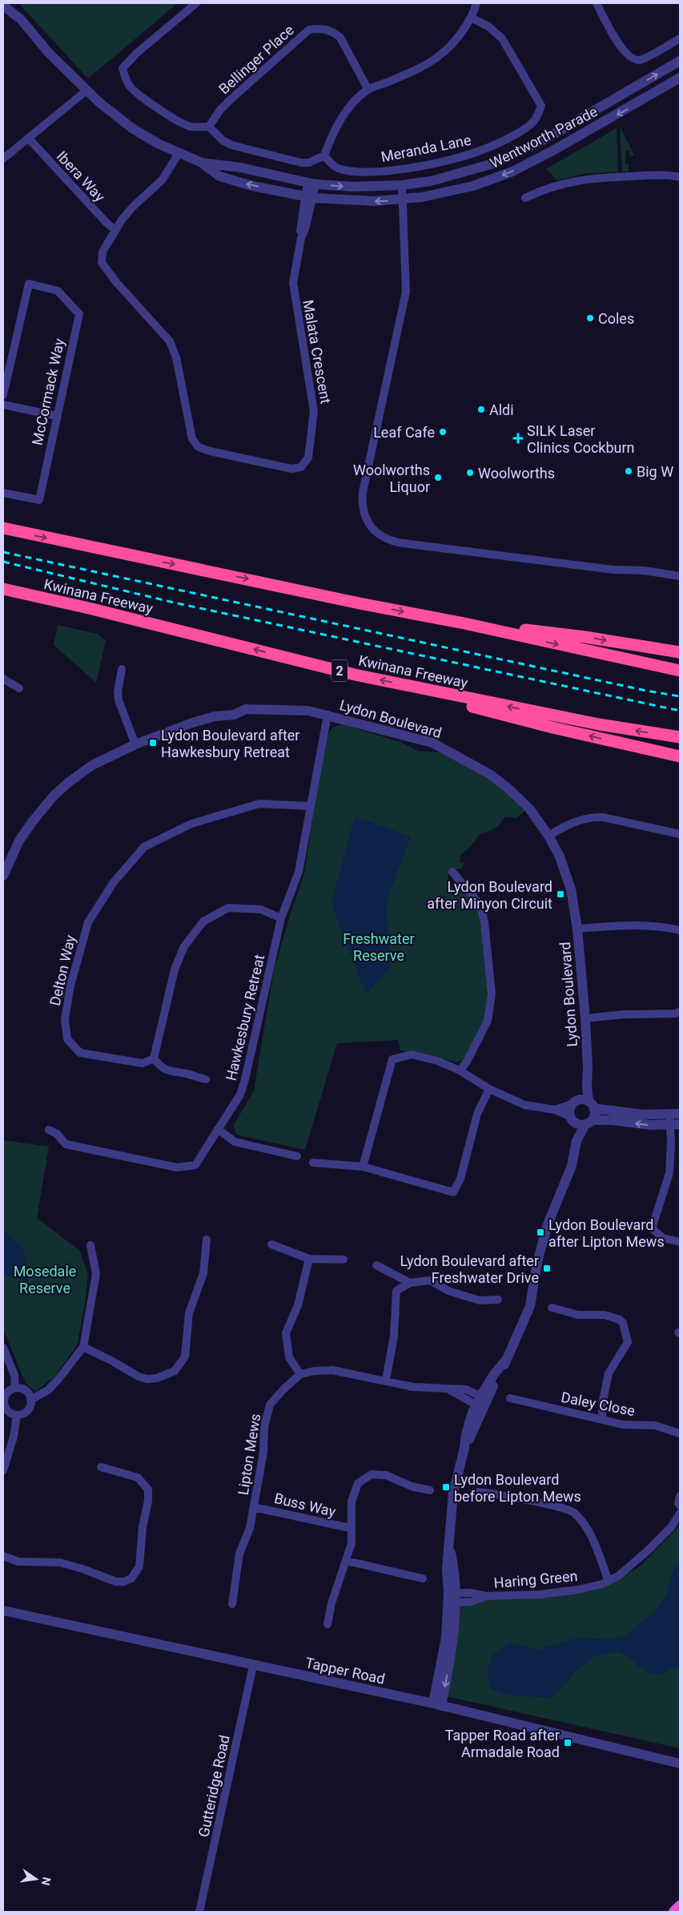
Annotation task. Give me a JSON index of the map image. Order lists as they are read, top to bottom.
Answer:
{
  "streets": {
    "highway": ["Kwinana Freeway", "2"],
    "street": [
      "Bellinger Place",
      "Wentworth Parade",
      "Meranda Lane",
      "Ibera Way",
      "Malata Crescent",
      "McCormack Way",
      "Lydon Boulevard",
      "Delton Way",
      "Hawkesbury Retreat",
      "Daley Close",
      "Lipton Mews",
      "Buss Way",
      "Haring Green",
      "Tapper Road",
      "Gutteridge Road"
    ]
  },
  "crossings": [
    ["Wentworth Parade", "Malata Crescent"],
    ["Ibera Way", "Malata Crescent"],
    ["Lydon Boulevard", "Hawkesbury Retreat"],
    ["Delton Way", "Hawkesbury Retreat"],
    ["Lipton Mews", "Buss Way"],
    ["Tapper Road", "Gutteridge Road"]
  ],
  "parks": ["Freshwater Reserve", "Mosedale Reserve"],
  "places": {
    "other": [
      "Coles",
      "Aldi",
      "Leaf Cafe",
      "Big W",
      "Woolworths",
      "Woolworths Liquor"
    ],
    "health": ["SILK Laser Clinics Cockburn"],
    "transit": [
      "Lydon Boulevard after Hawkesbury Retreat",
      "Lydon Boulevard after Minyon Circuit",
      "Lydon Boulevard after Lipton Mews",
      "Lydon Boulevard after Freshwater Drive",
      "Lydon Boulevard before Lipton Mews",
      "Tapper Road after Armadale Road"
    ]
  },
  "north": "right"
}
